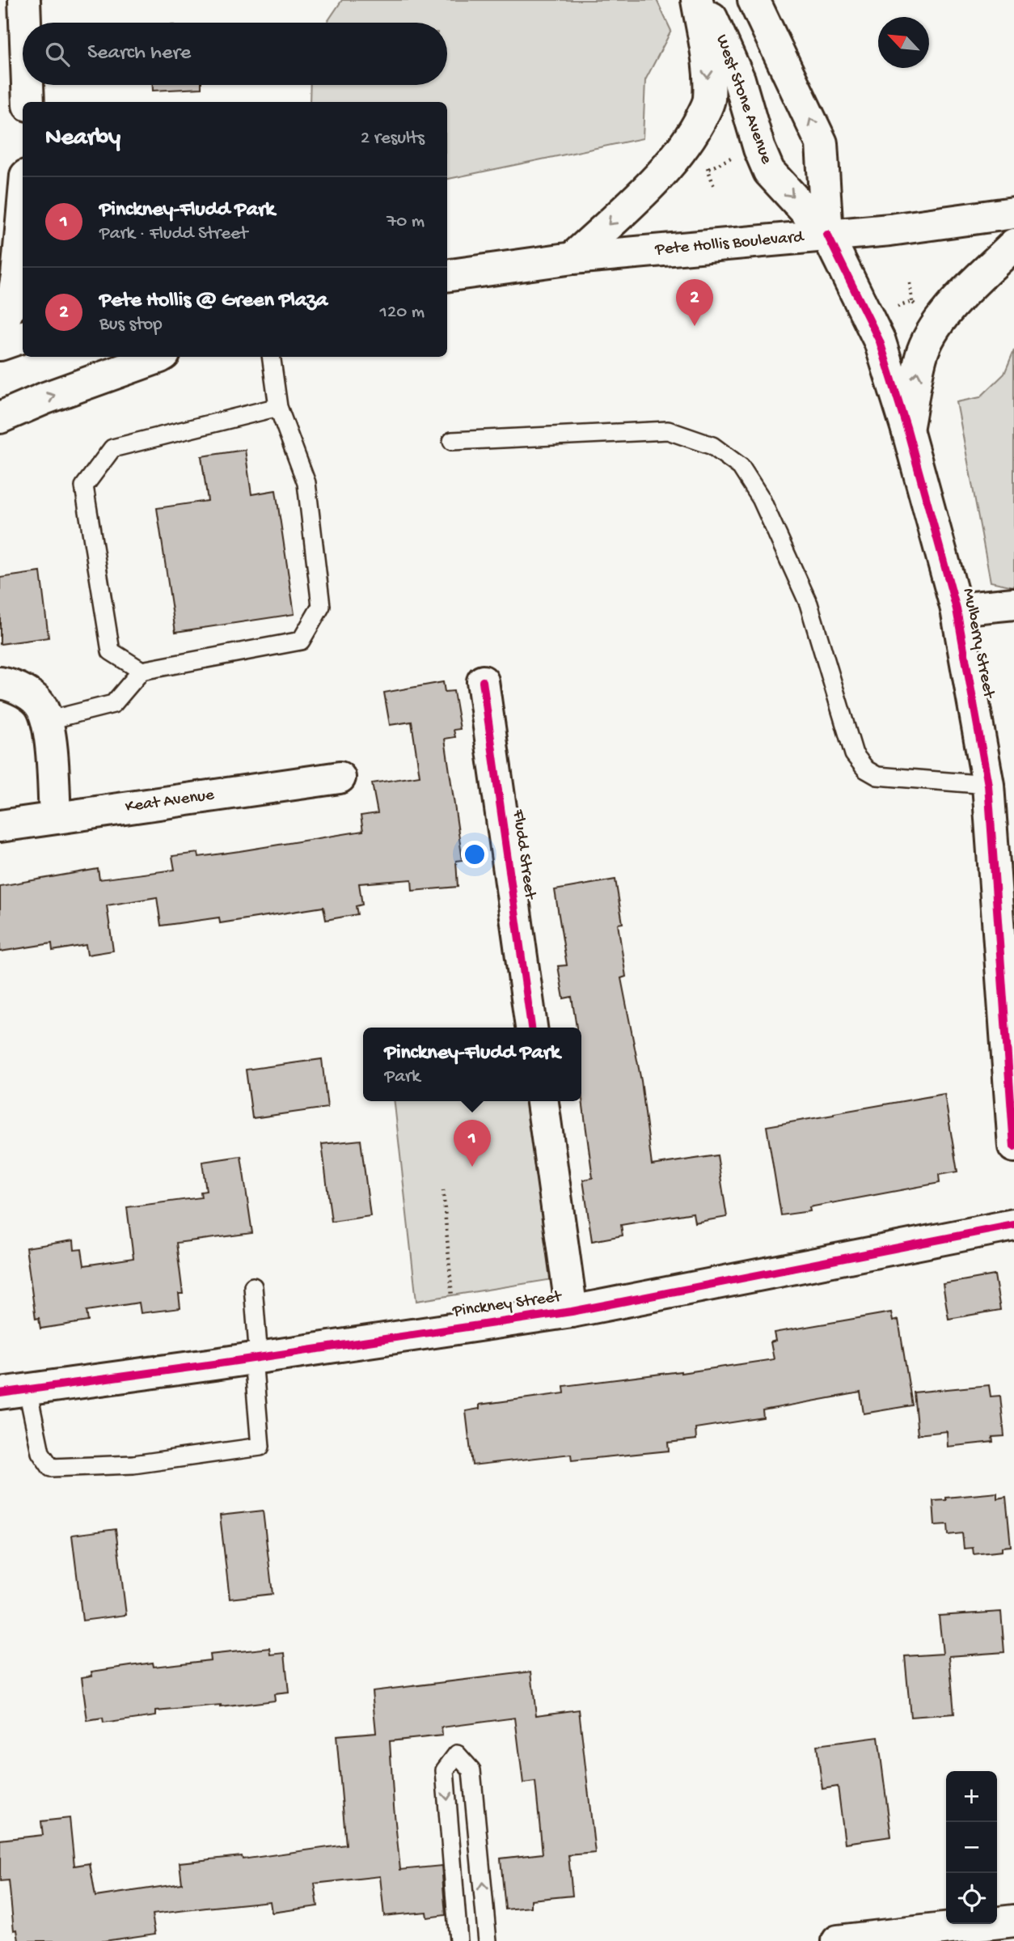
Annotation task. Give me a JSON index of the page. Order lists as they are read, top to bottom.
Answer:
{
  "streets": {
    "street": [
      "West Stone Avenue",
      "Pete Hollis Boulevard",
      "Mulberry Street",
      "Keat Avenue",
      "Fludd Street",
      "Pinckney Street"
    ]
  },
  "crossings": [
    ["West Stone Avenue", "Pete Hollis Boulevard"],
    ["West Stone Avenue", "Mulberry Street"],
    ["Pete Hollis Boulevard", "Mulberry Street"]
  ],
  "north": "top left",
  "page": {
    "search": "Search here",
    "heading": ["Nearby", "2 results"],
    "list": [
      {
        "mark": "1",
        "name": "Pinckney-Fludd Park",
        "note": "Park · Fludd Street",
        "value": "70 m"
      },
      {
        "mark": "2",
        "name": "Pete Hollis @ Green Plaza",
        "note": "Bus stop",
        "value": "120 m"
      }
    ],
    "pins": ["2", "1"],
    "popup": ["Pinckney-Fludd Park", "Park"],
    "map_buttons": ["+", "−"]
  }
}
